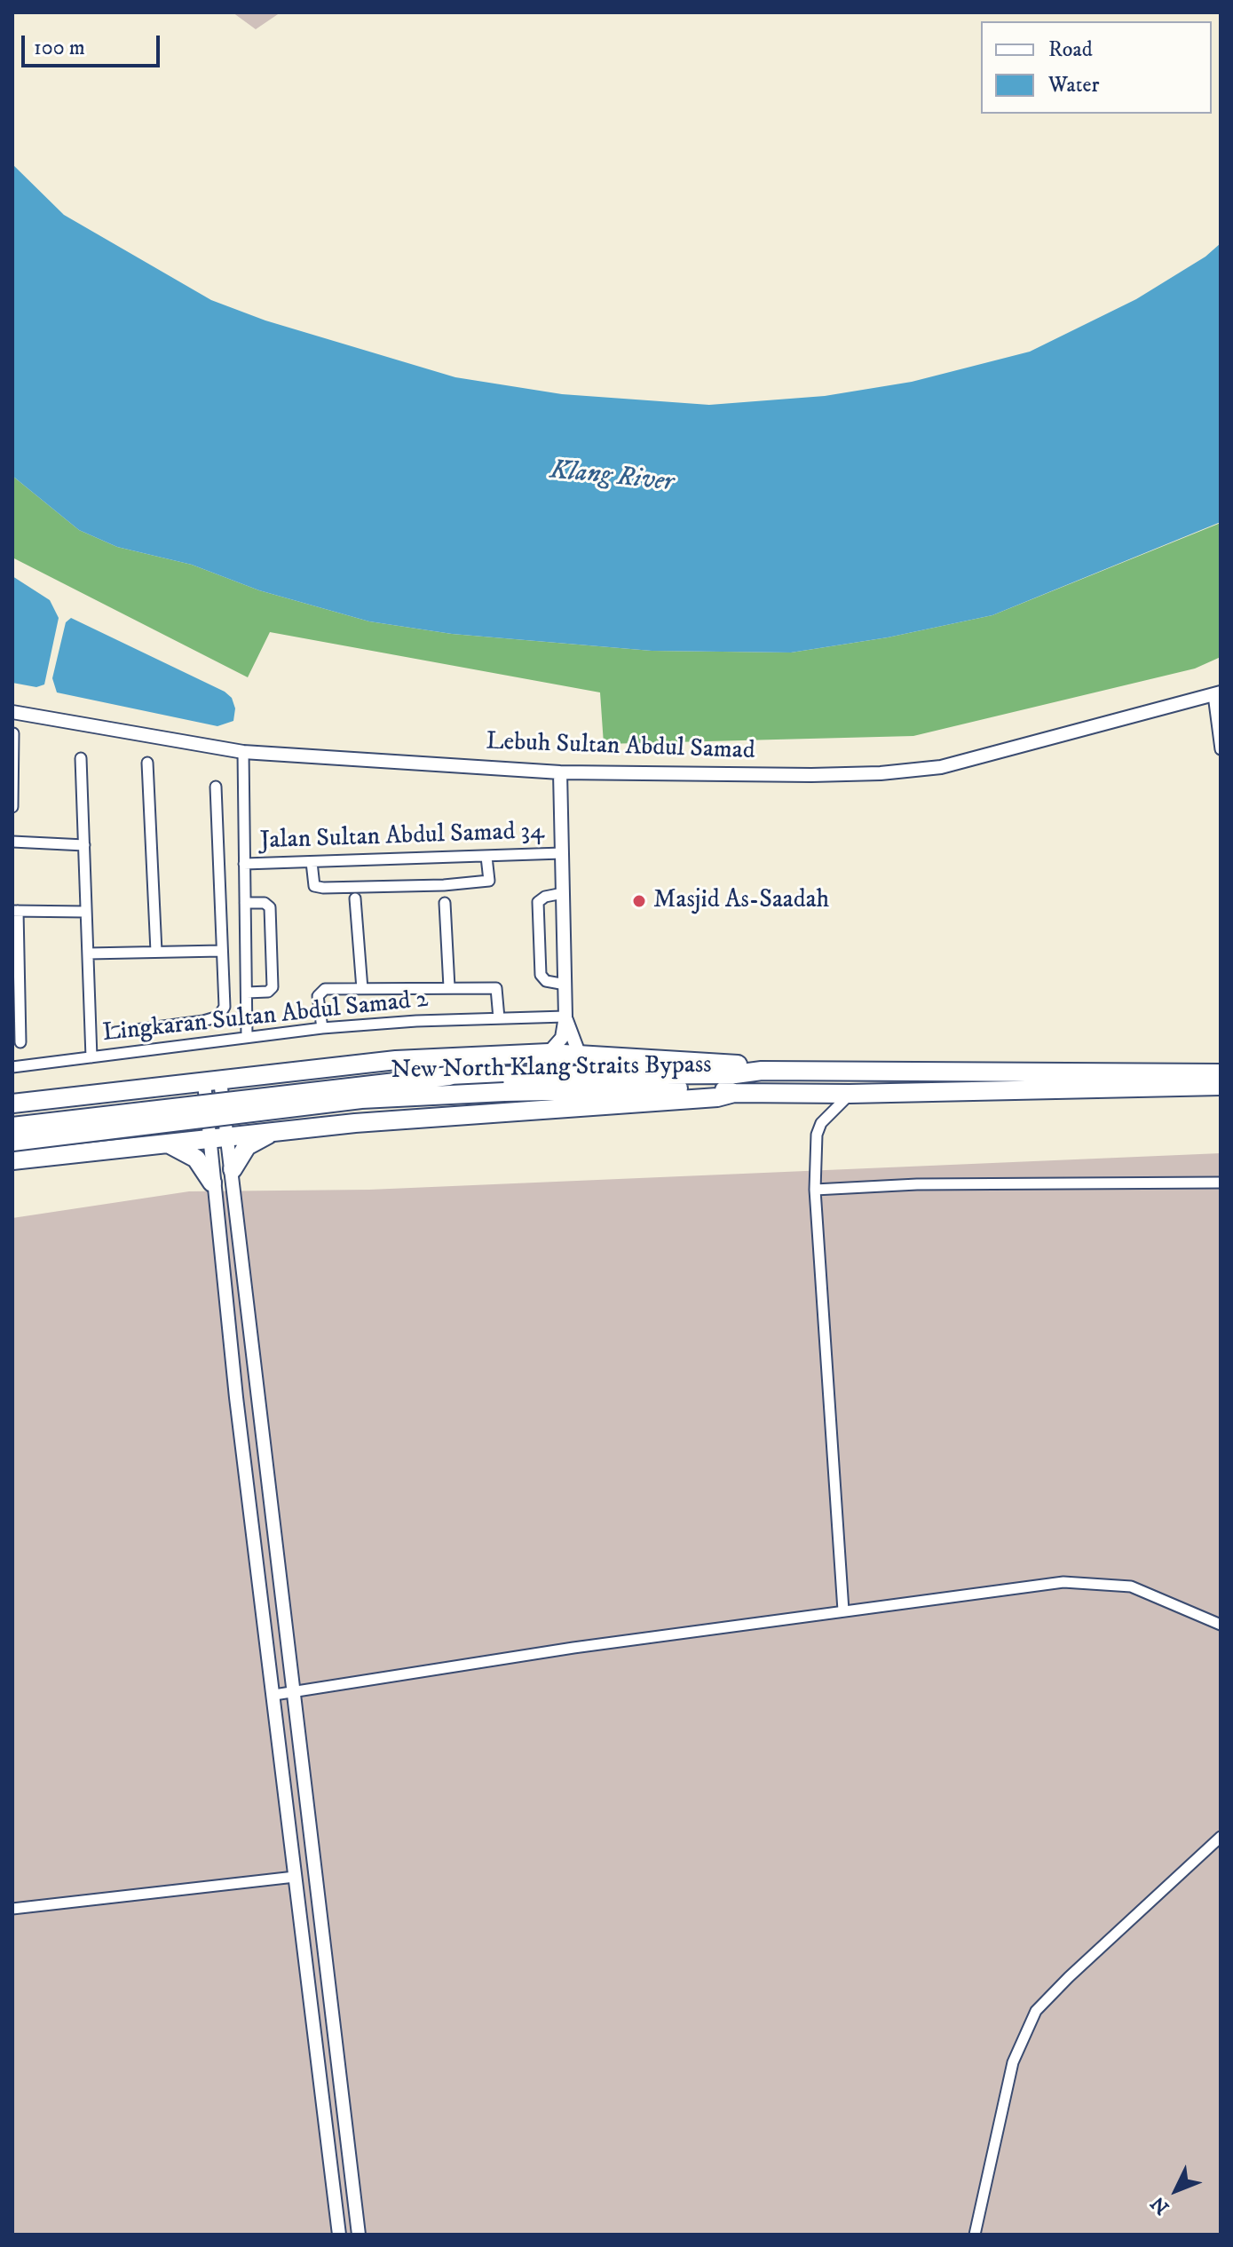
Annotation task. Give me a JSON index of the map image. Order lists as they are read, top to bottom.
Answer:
{
  "streets": {
    "highway": ["New North Klang Straits Bypass"],
    "street": ["Lebuh Sultan Abdul Samad", "Jalan Sultan Abdul Samad 34", "Lingkaran Sultan Abdul Samad 2"]
  },
  "water": ["Klang River"],
  "places": ["Masjid As-Saadah"],
  "legend": ["Road", "Water"],
  "scale_bar": "100 m",
  "north": "bottom left"
}
